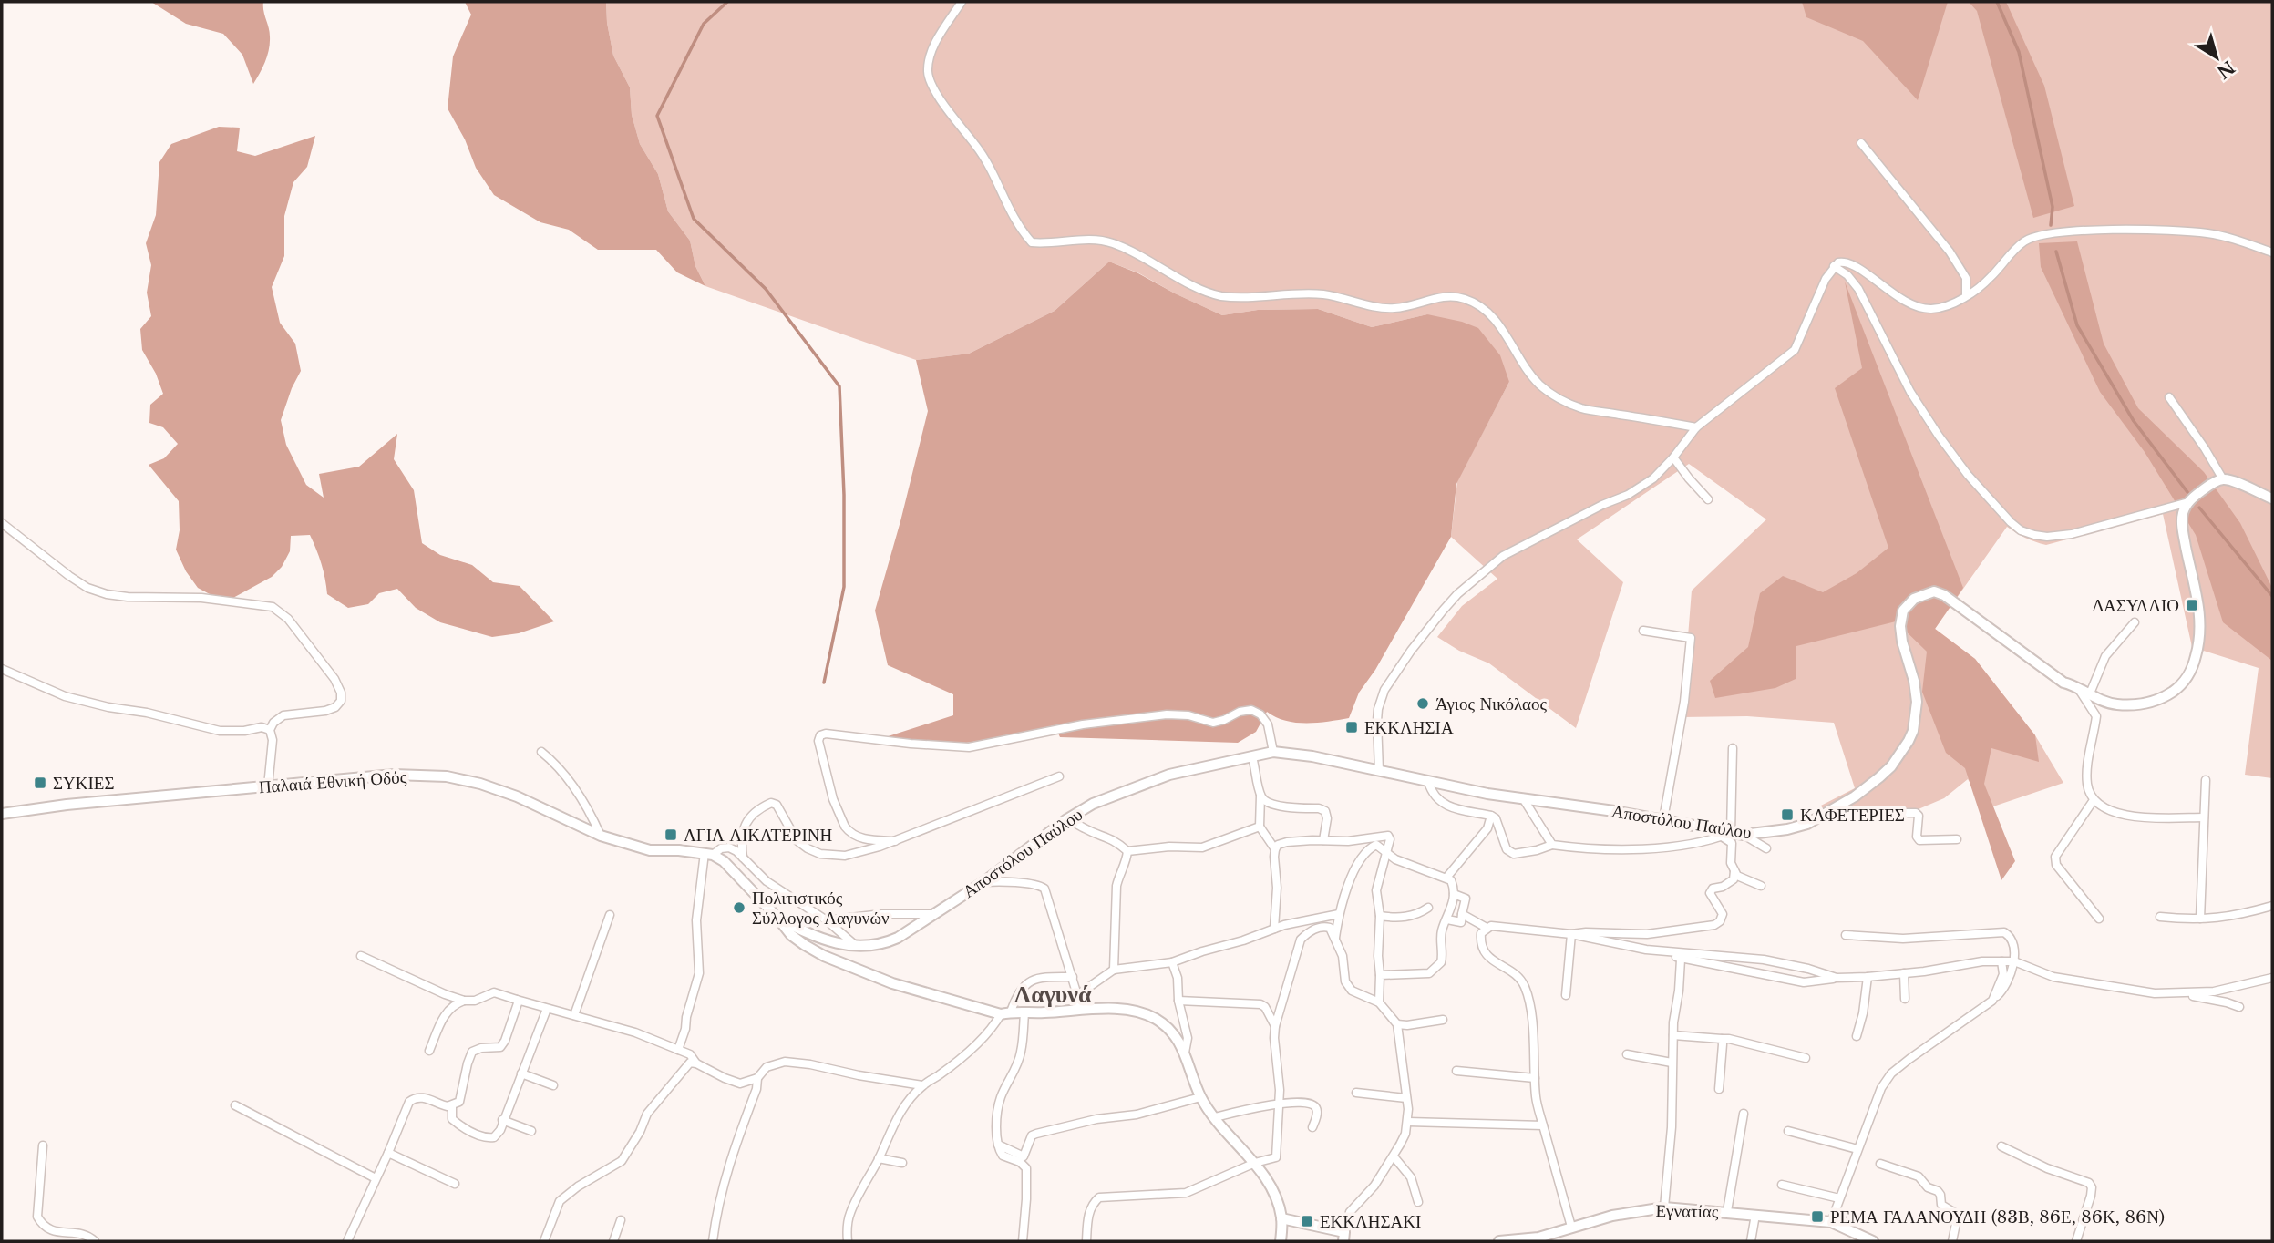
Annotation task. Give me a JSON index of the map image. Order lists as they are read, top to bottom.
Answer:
{
  "streets": {
    "street": ["Παλαιά Εθνική Οδός", "Αποστόλου Παύλου", "Εγνατίας"]
  },
  "districts": ["Λαγυνά"],
  "places": {
    "transit": [
      "ΔΑΣΥΛΛΙΟ",
      "ΕΚΚΛΗΣΙΑ",
      "ΣΥΚΙΕΣ",
      "ΚΑΦΕΤΕΡΙΕΣ",
      "ΑΓΙΑ ΑΙΚΑΤΕΡΙΝΗ",
      "ΡΕΜΑ ΓΑΛΑΝΟΥΔΗ (83Β, 86Ε, 86Κ, 86Ν)",
      "ΕΚΚΛΗΣΑΚΙ"
    ],
    "other": ["Άγιος Νικόλαος", "Πολιτιστικός Σύλλογος Λαγυνών"]
  },
  "north": "bottom right"
}
